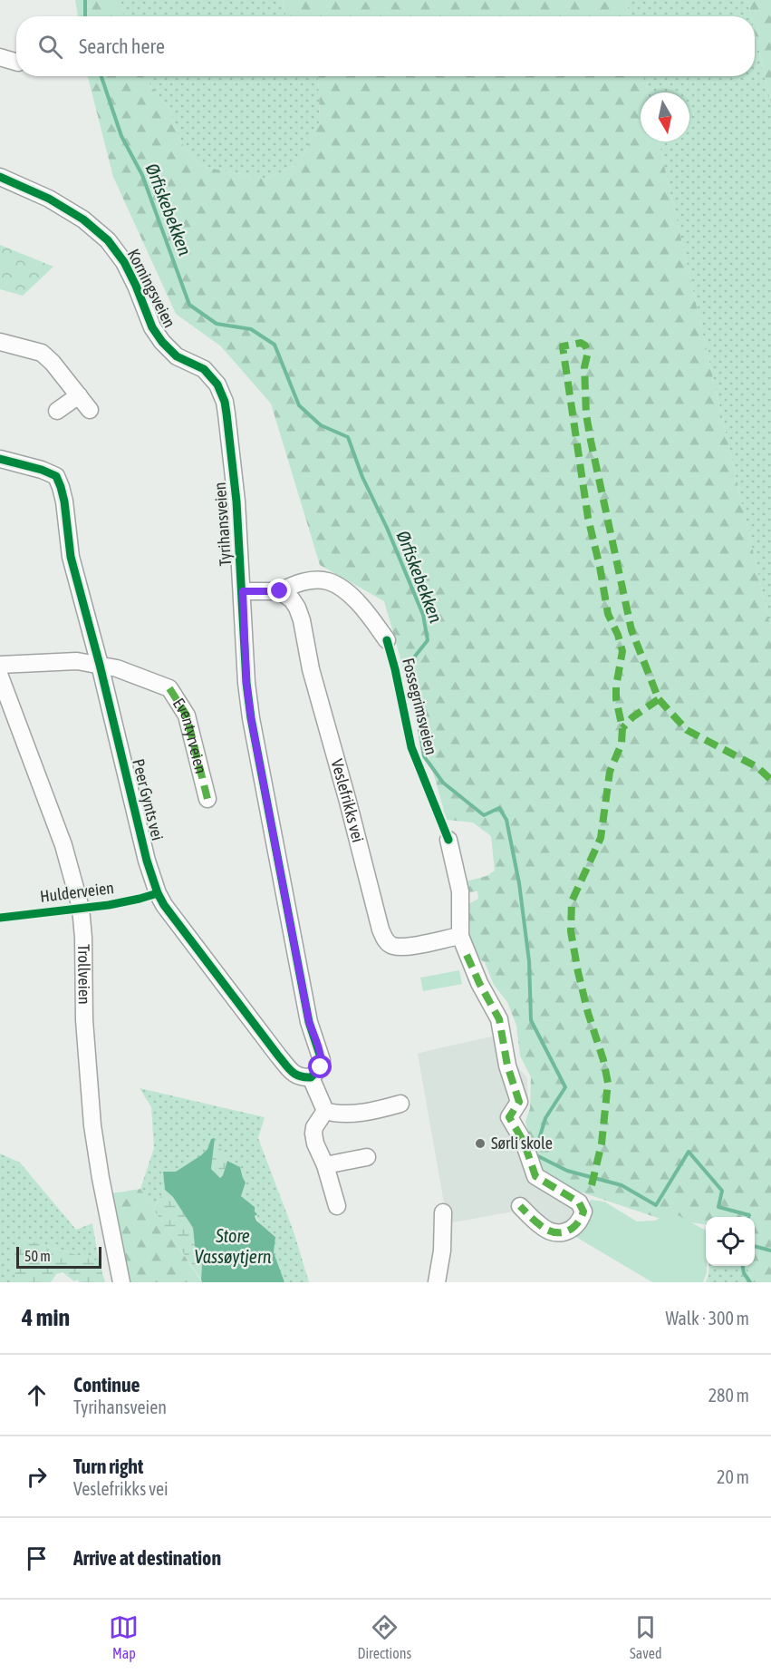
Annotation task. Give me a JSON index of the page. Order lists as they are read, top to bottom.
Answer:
{
  "streets": {
    "street": [
      "Korningsveien",
      "Tyrihansveien",
      "Eventyrveien",
      "Peer Gynts vei",
      "Veslefrikks vei",
      "Trollveien"
    ],
    "cycle path": ["Fossegrimsveien", "Hulderveien"]
  },
  "crossings": [
    ["Korningsveien", "Tyrihansveien"],
    ["Tyrihansveien", "Peer Gynts vei"],
    ["Eventyrveien", "Peer Gynts vei"]
  ],
  "water": ["Ørfiskebekken", "Store Vassøytjern"],
  "places": ["Sørli skole"],
  "scale_bar": "50 m",
  "north": "bottom",
  "page": {
    "search": "Search here",
    "scale": "50 m",
    "heading": ["4 min", "Walk · 300 m"],
    "list": [
      ["Continue", "Tyrihansveien", "280 m"],
      ["Turn right", "Veslefrikks vei", "20 m"],
      "Arrive at destination"
    ],
    "nav": ["Map", "Directions", "Saved"]
  }
}
